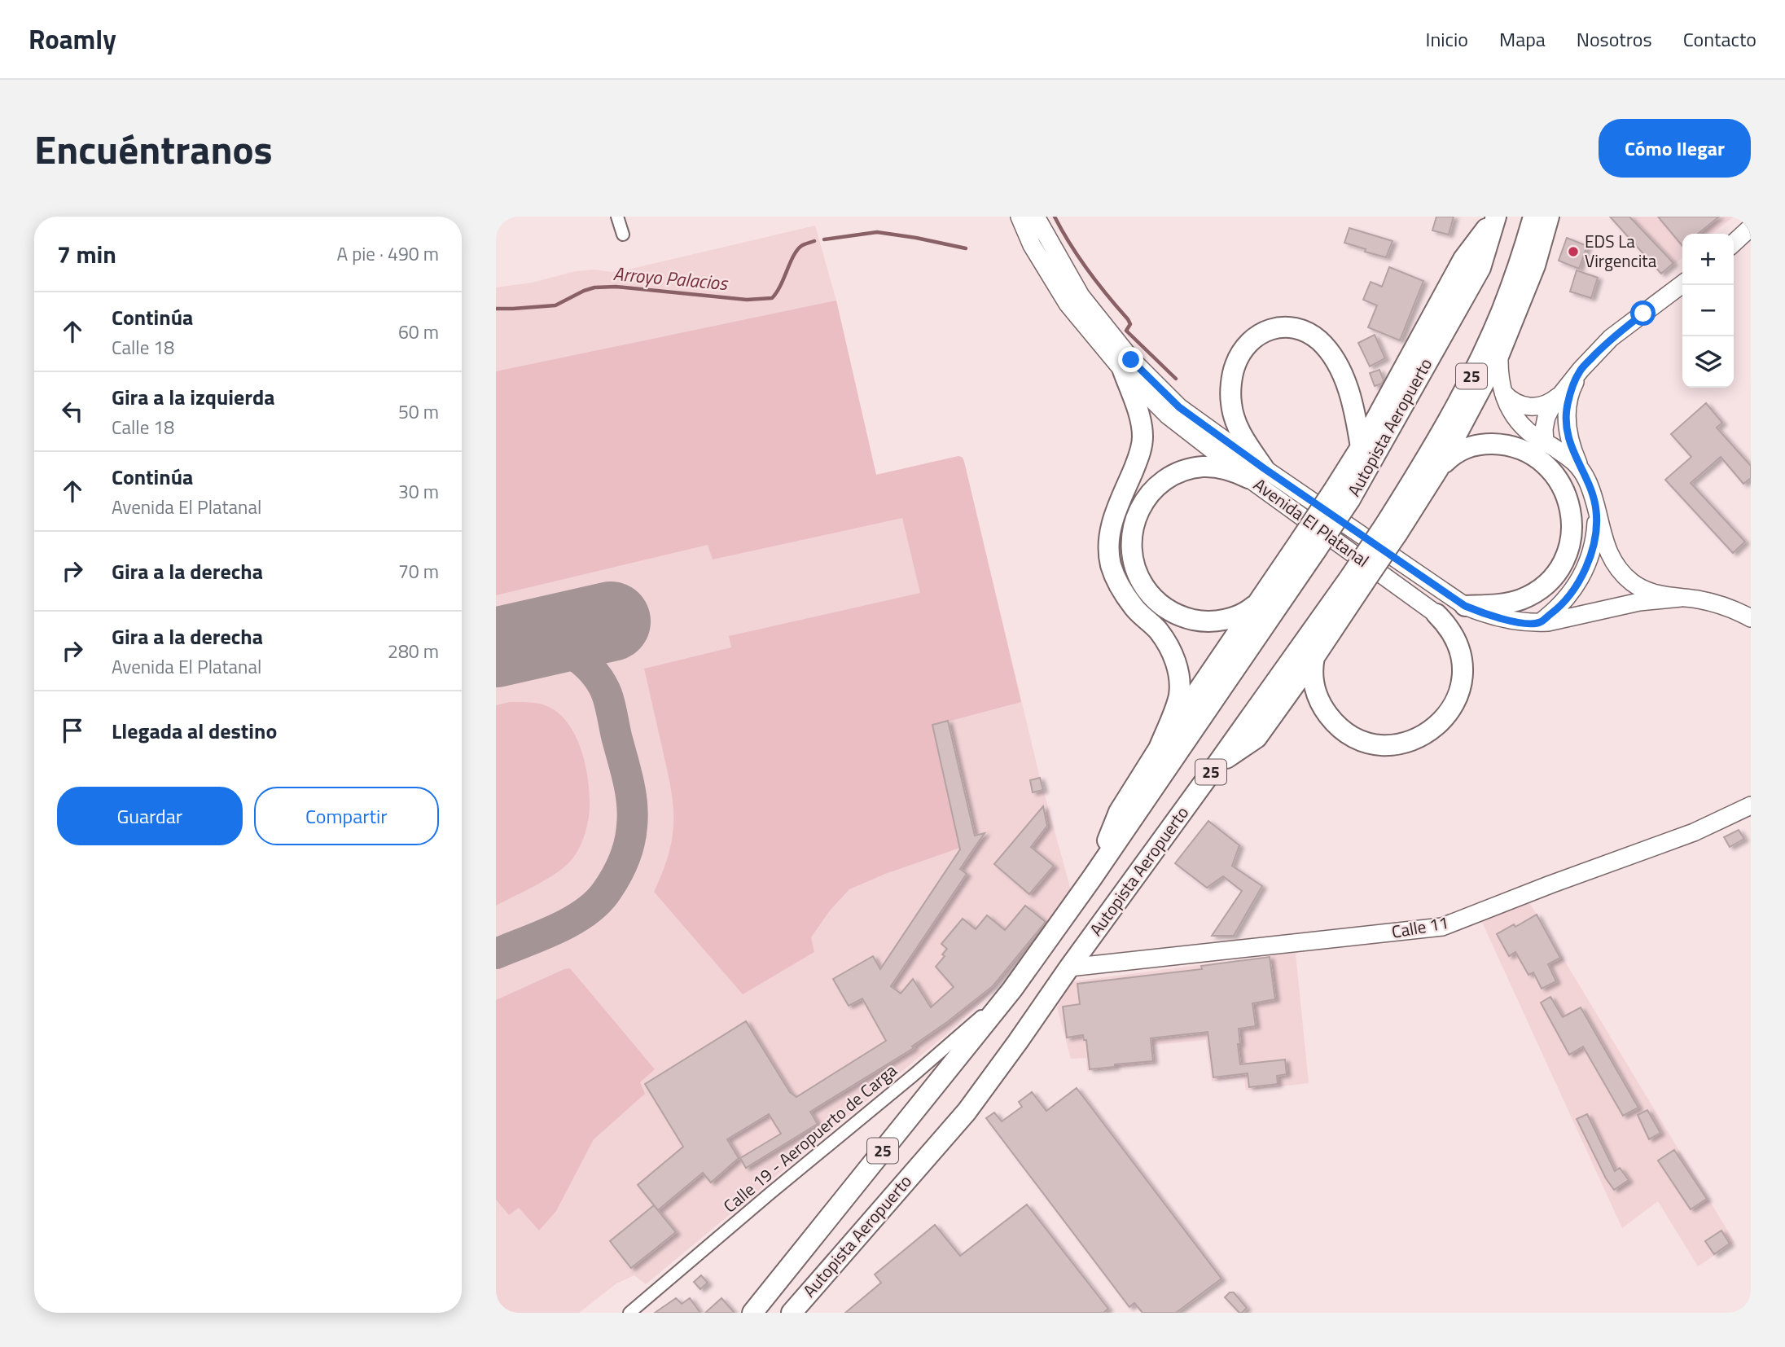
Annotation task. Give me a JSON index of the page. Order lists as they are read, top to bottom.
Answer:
{
  "streets": {
    "highway": ["25", "Autopista Aeropuerto"],
    "main road": ["Avenida El Platanal", "Calle 11"],
    "street": ["Calle 19 - Aeropuerto de Carga"]
  },
  "crossings": [
    ["Autopista Aeropuerto", "Calle 11"],
    ["Autopista Aeropuerto", "Calle 19 - Aeropuerto de Carga"]
  ],
  "water": ["Arroyo Palacios"],
  "places": ["EDS La Virgencita"],
  "page": {
    "header": "Roamly",
    "nav": [
      "Inicio",
      "Mapa",
      "Nosotros",
      "Contacto"
    ],
    "title": "Encuéntranos",
    "buttons": [
      "Cómo llegar",
      ["Guardar", "Compartir"]
    ],
    "heading": ["7 min", "A pie · 490 m"],
    "map_buttons": ["+", "−"],
    "list": [
      ["Continúa", "Calle 18", "60 m"],
      ["Gira a la izquierda", "Calle 18", "50 m"],
      ["Continúa", "Avenida El Platanal", "30 m"],
      ["Gira a la derecha", "70 m"],
      ["Gira a la derecha", "Avenida El Platanal", "280 m"],
      "Llegada al destino"
    ]
  }
}
